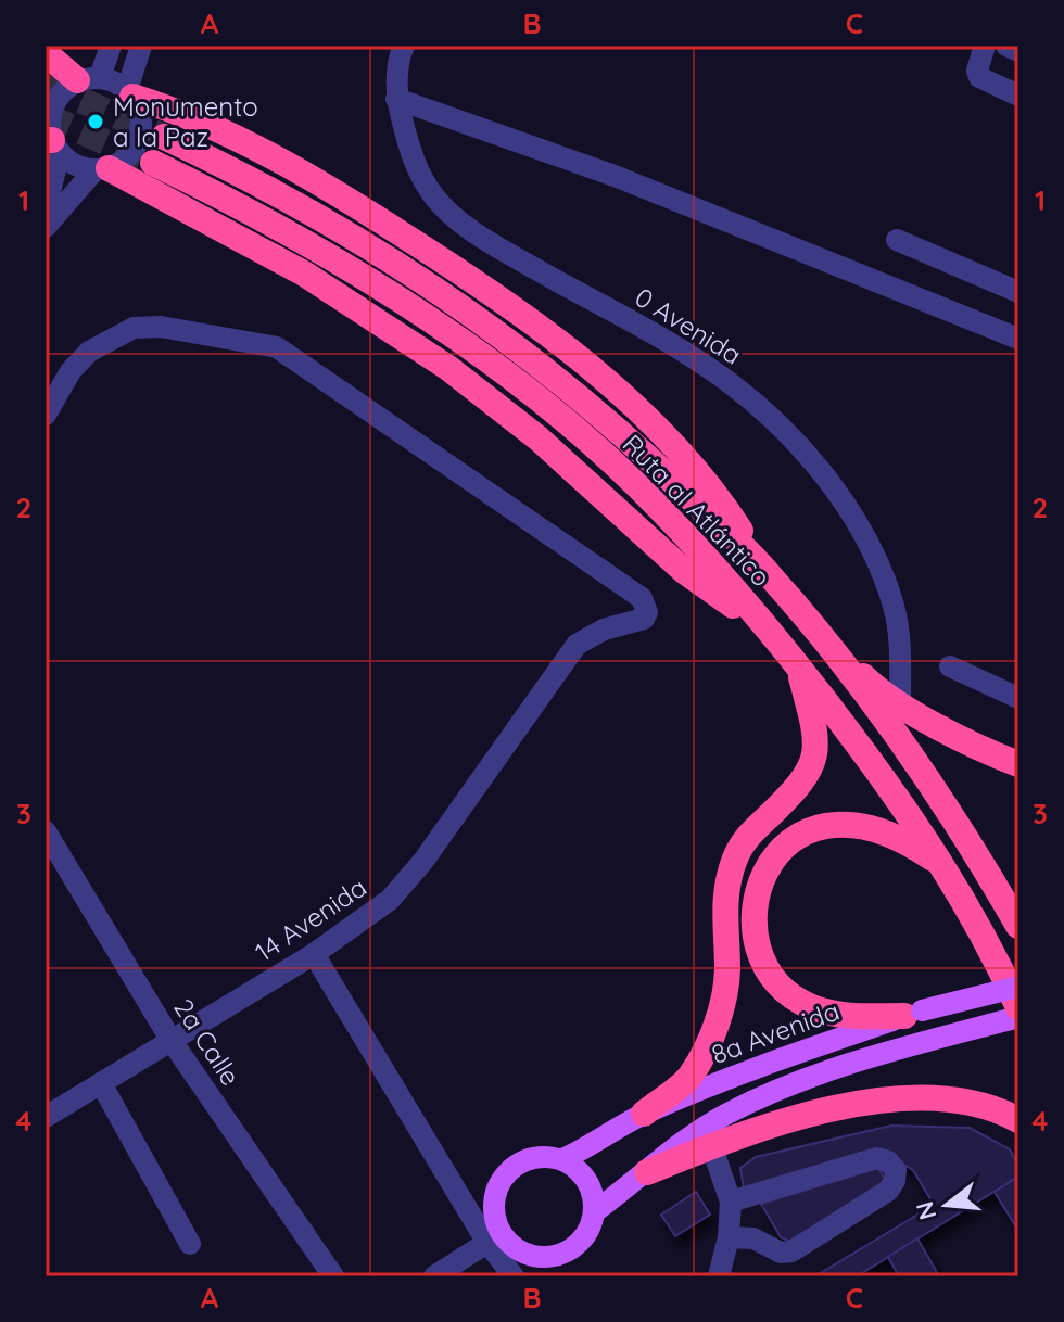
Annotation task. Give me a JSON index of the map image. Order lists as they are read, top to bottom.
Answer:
{
  "streets": {
    "highway": ["Ruta al Atlántico"],
    "main road": ["8a Avenida"],
    "street": ["0 Avenida", "14 Avenida", "2a Calle"]
  },
  "crossings": [
    ["14 Avenida", "2a Calle"]
  ],
  "places": ["Monumento a la Paz"],
  "north": "left",
  "grid": {
    "columns": ["A", "B", "C"],
    "rows": [
      "1",
      "2",
      "3",
      "4"
    ]
  }
}
